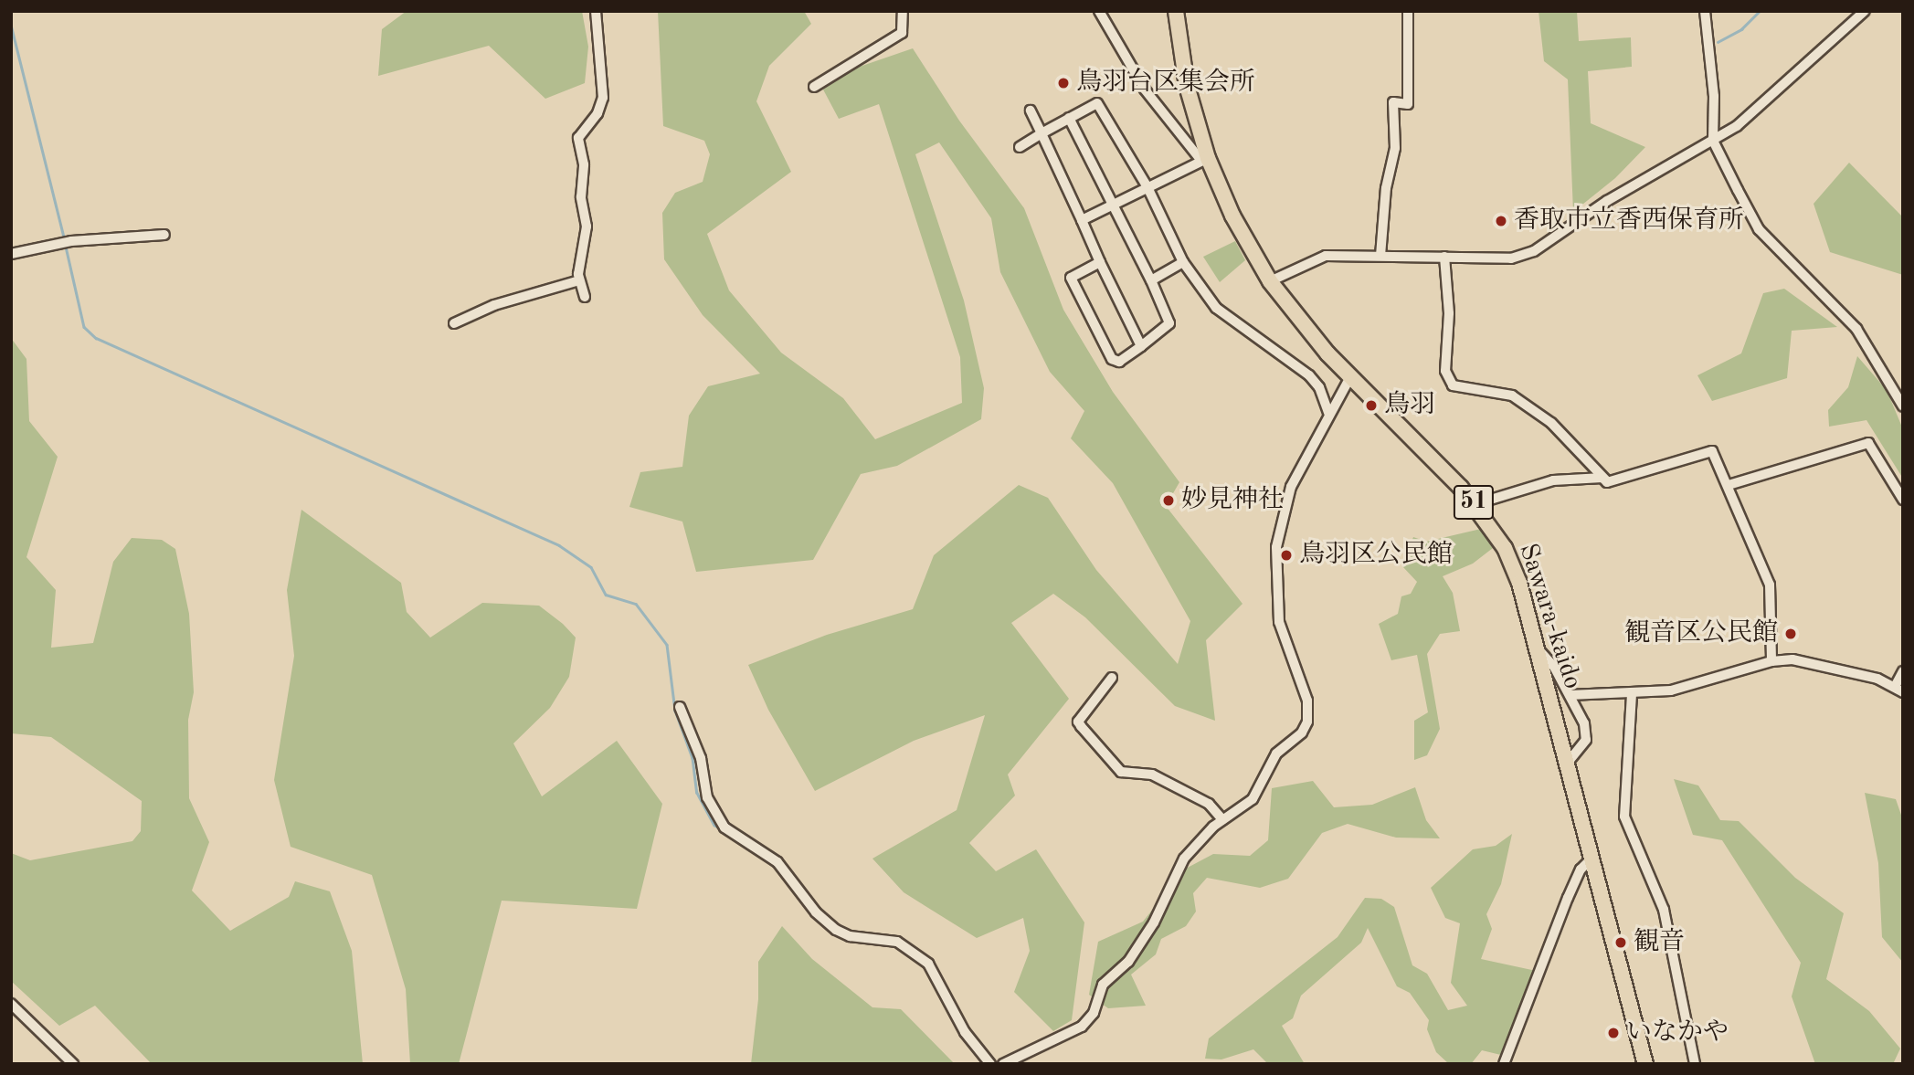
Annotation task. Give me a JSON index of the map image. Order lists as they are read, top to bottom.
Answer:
{
  "streets": {
    "highway": ["51", "Sawara-kaido"]
  },
  "places": [
    "鳥羽台区集会所",
    "香取市立香西保育所",
    "鳥羽",
    "妙見神社",
    "鳥羽区公民館",
    "観音区公民館",
    "観音",
    "いなかや"
  ]
}
